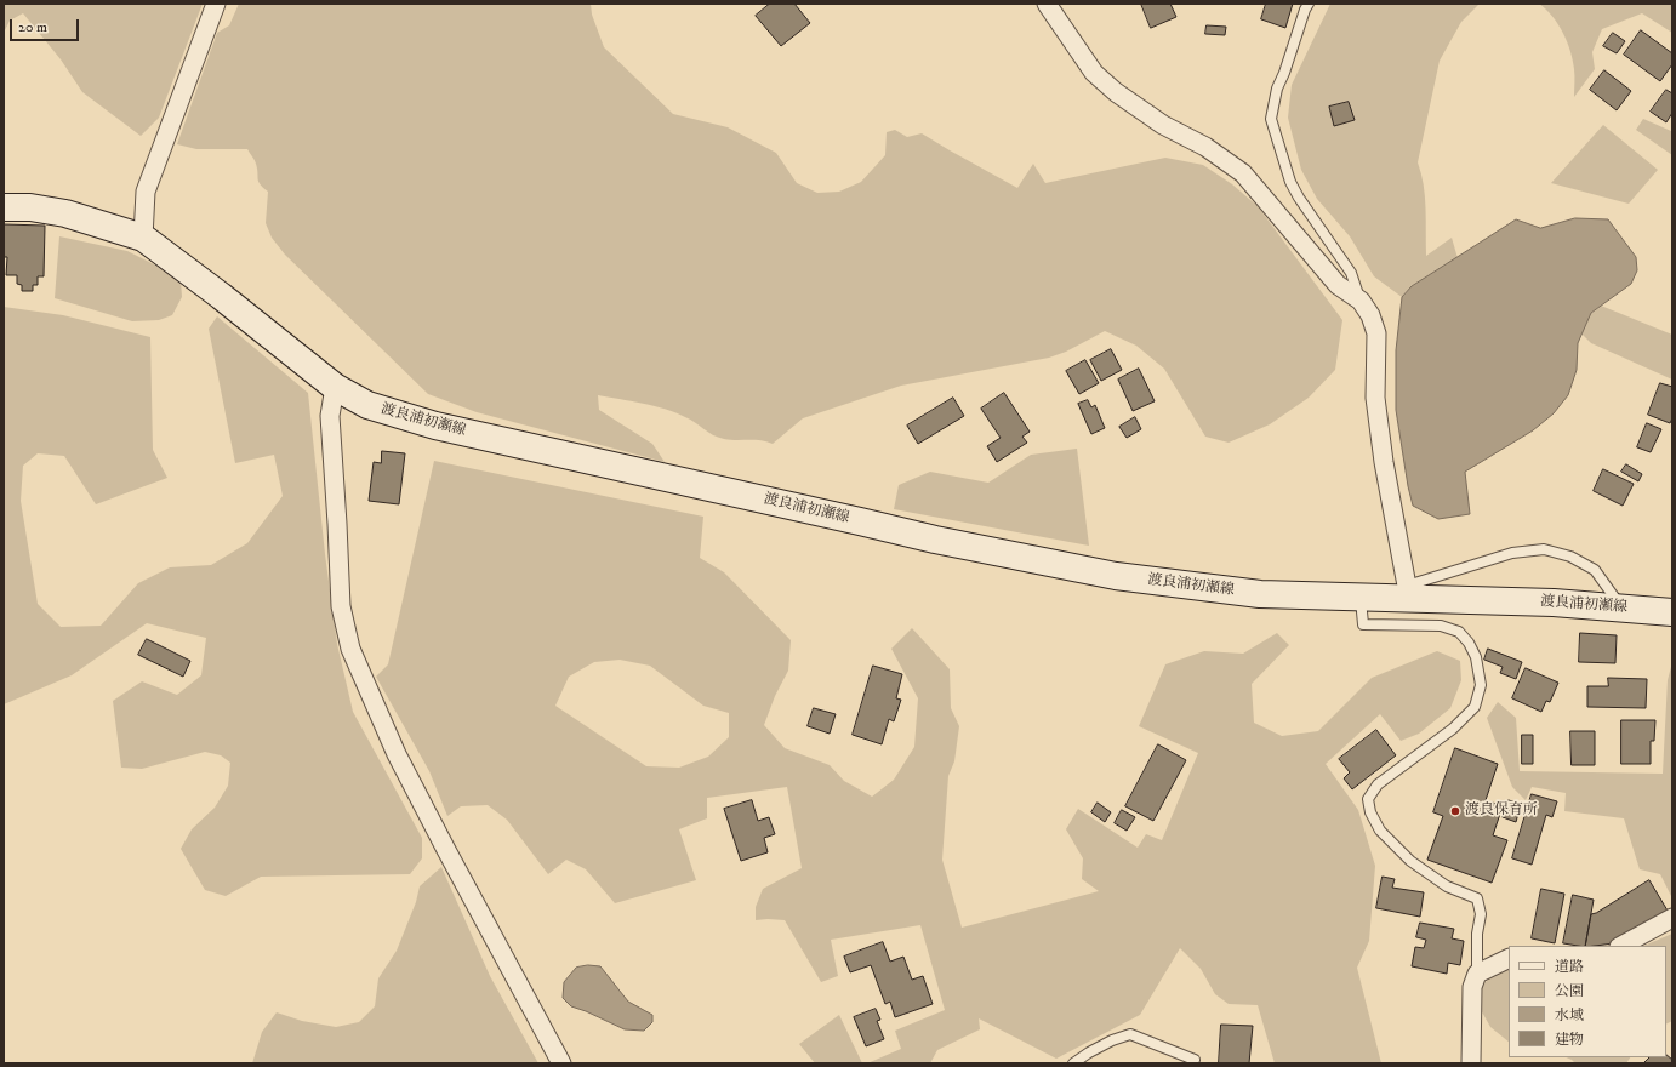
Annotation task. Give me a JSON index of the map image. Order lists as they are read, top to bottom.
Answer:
{
  "streets": {
    "main road": ["渡良浦初瀬線"]
  },
  "places": ["渡良保育所"],
  "legend": [
    "道路",
    "公園",
    "水域",
    "建物"
  ],
  "scale_bar": "20 m"
}
